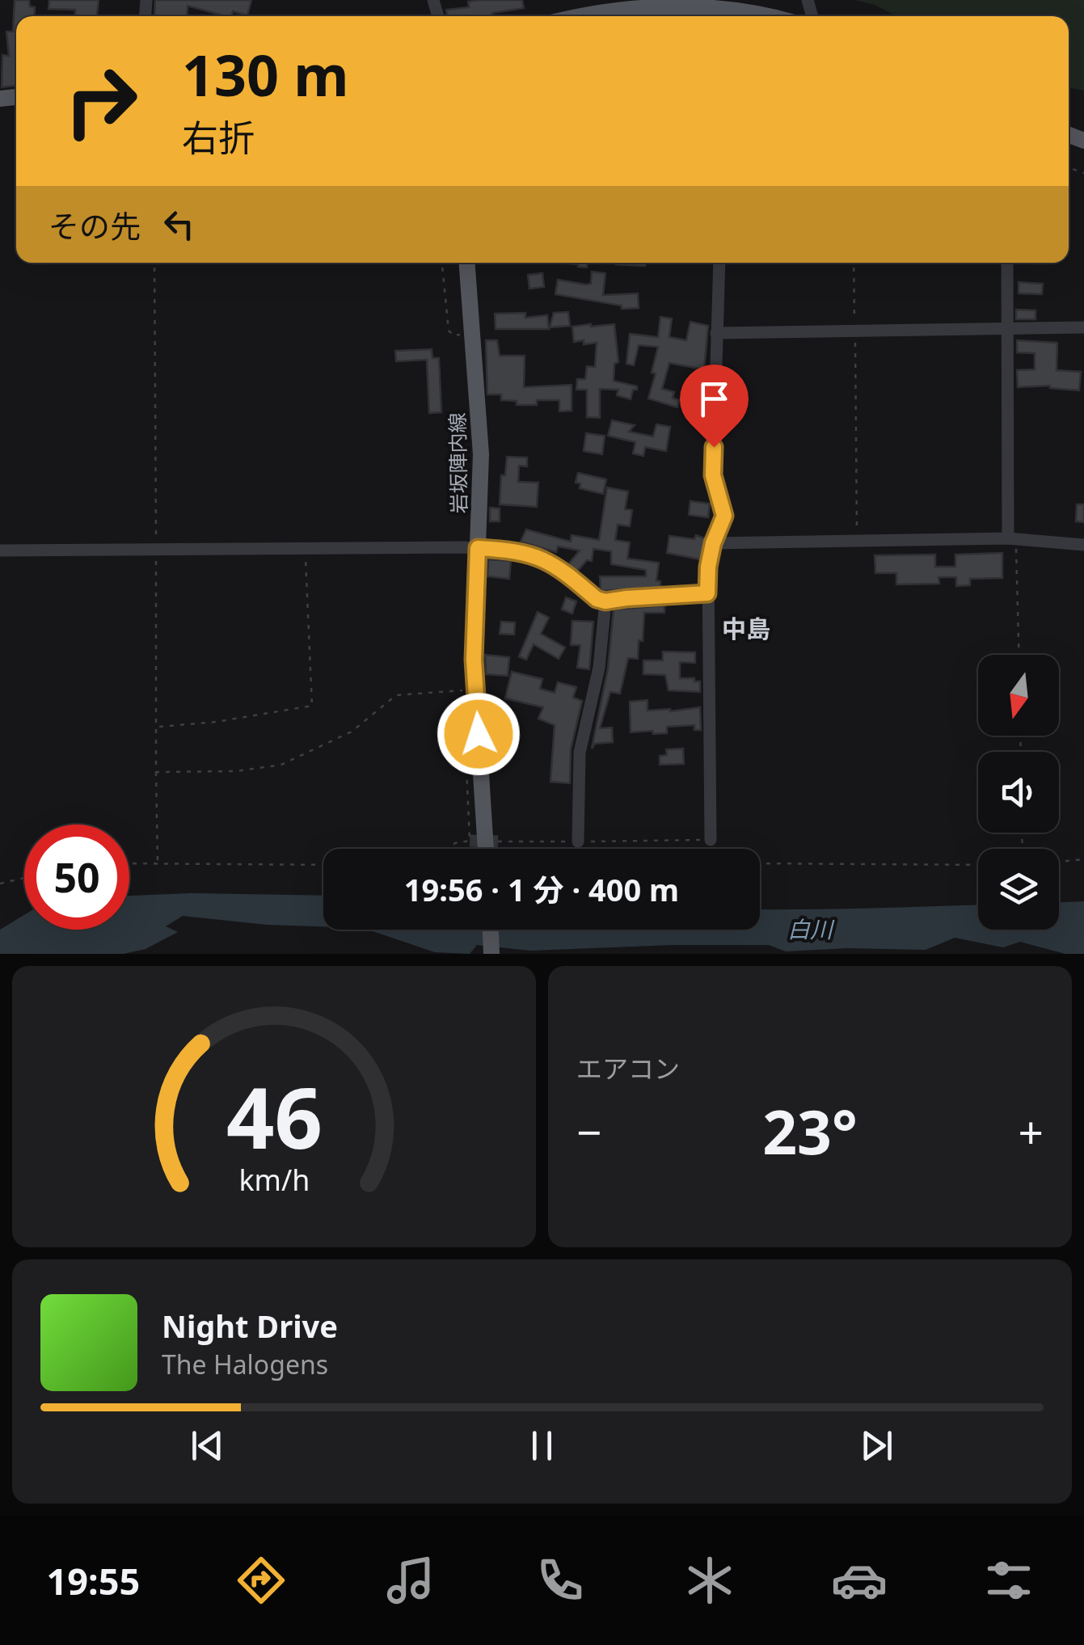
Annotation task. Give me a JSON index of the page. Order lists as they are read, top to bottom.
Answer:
{
  "streets": {
    "main road": ["岩坂陣内線"]
  },
  "districts": ["中島"],
  "water": ["白川"],
  "north": "bottom",
  "page": {
    "turn": ["130 m", "右折"],
    "then": "その先",
    "limit": "50",
    "trip": "19:56 · 1 分 · 400 m",
    "tile": "エアコン",
    "heat": ["−", "23°", "+"],
    "song": ["Night Drive", "The Halogens"],
    "tabs": "19:55",
    "gauge": ["46", "km/h"]
  }
}
